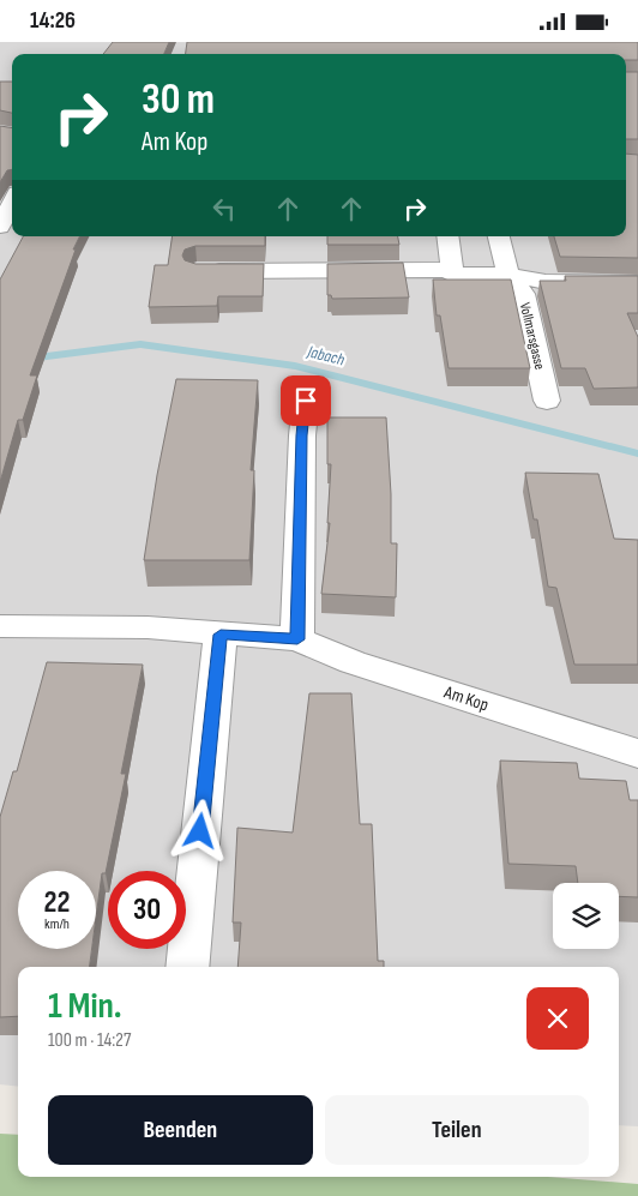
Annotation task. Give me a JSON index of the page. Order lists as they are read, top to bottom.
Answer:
{
  "streets": {
    "street": ["Vollmarsgasse", "Am Kop"]
  },
  "water": ["Jabach"],
  "page": {
    "status": "14:26",
    "turn": ["30 m", "Am Kop"],
    "speed": "22 km/h",
    "limit": "30",
    "heading": ["1 Min.", "100 m · 14:27"],
    "buttons": ["Beenden", "Teilen"]
  }
}
